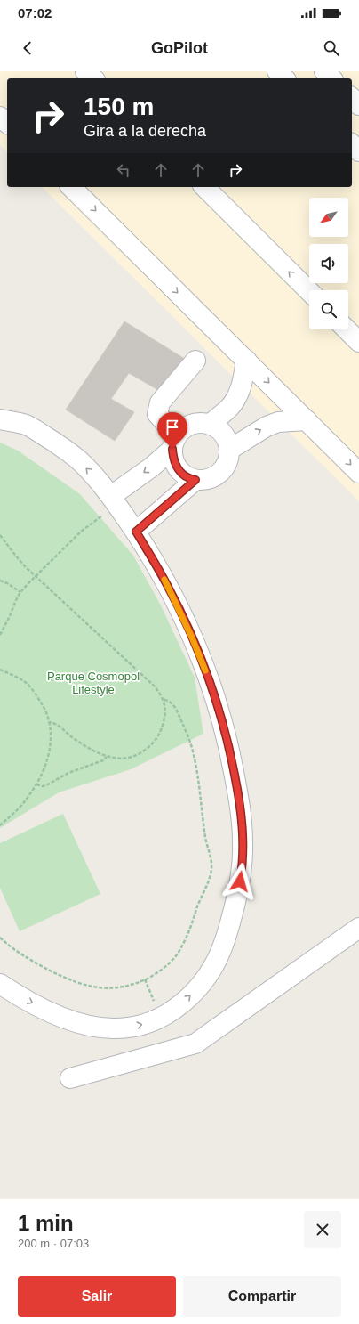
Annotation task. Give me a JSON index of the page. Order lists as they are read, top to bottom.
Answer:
{
  "parks": ["Parque Cosmopol Lifestyle"],
  "north": "bottom left",
  "page": {
    "status": "07:02",
    "header": "GoPilot",
    "turn": ["150 m", "Gira a la derecha"],
    "heading": ["1 min", "200 m · 07:03"],
    "buttons": ["Salir", "Compartir"]
  }
}
